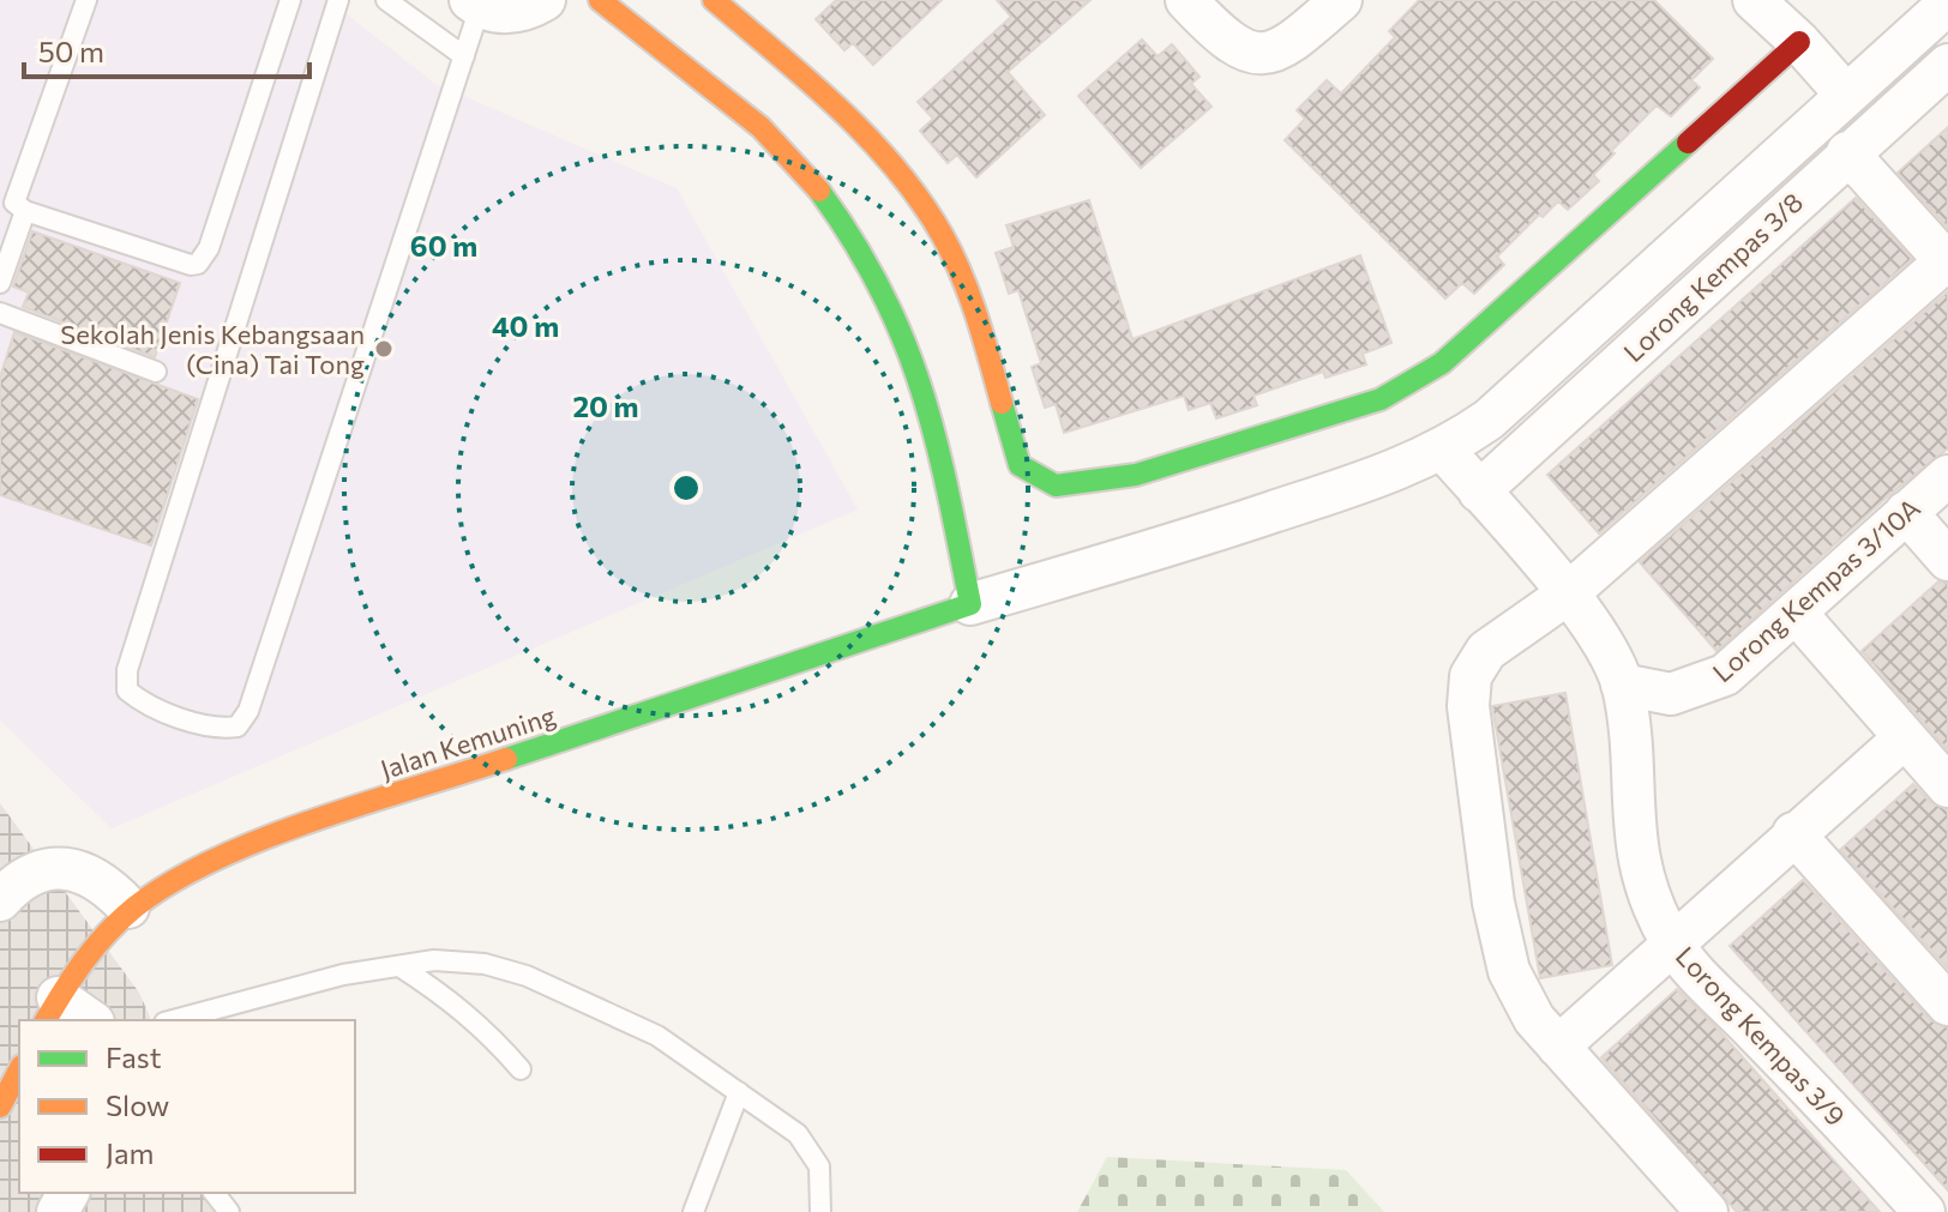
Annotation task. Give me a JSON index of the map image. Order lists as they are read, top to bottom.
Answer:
{
  "streets": {
    "street": [
      "Lorong Kempas 3/8",
      "Lorong Kempas 3/10A",
      "Jalan Kemuning",
      "Lorong Kempas 3/9"
    ]
  },
  "crossings": [
    ["Lorong Kempas 3/8", "Lorong Kempas 3/9"],
    ["Lorong Kempas 3/10A", "Lorong Kempas 3/9"]
  ],
  "places": ["Sekolah Jenis Kebangsaan (Cina) Tai Tong"],
  "legend": ["Fast", "Slow", "Jam"],
  "scale_bar": "50 m",
  "rings": ["60 m", "40 m", "20 m"]
}
